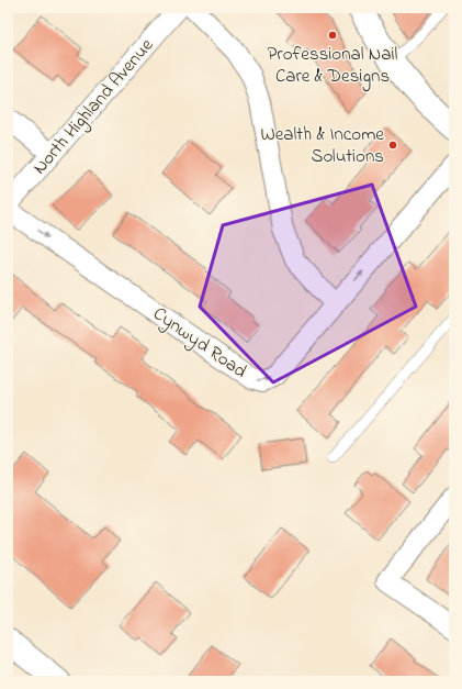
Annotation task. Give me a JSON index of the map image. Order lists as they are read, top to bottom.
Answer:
{
  "streets": {
    "street": ["North Highland Avenue", "Cynwyd Road"]
  },
  "places": ["Professional Nail Care & Designs", "Wealth & Income Solutions"]
}
